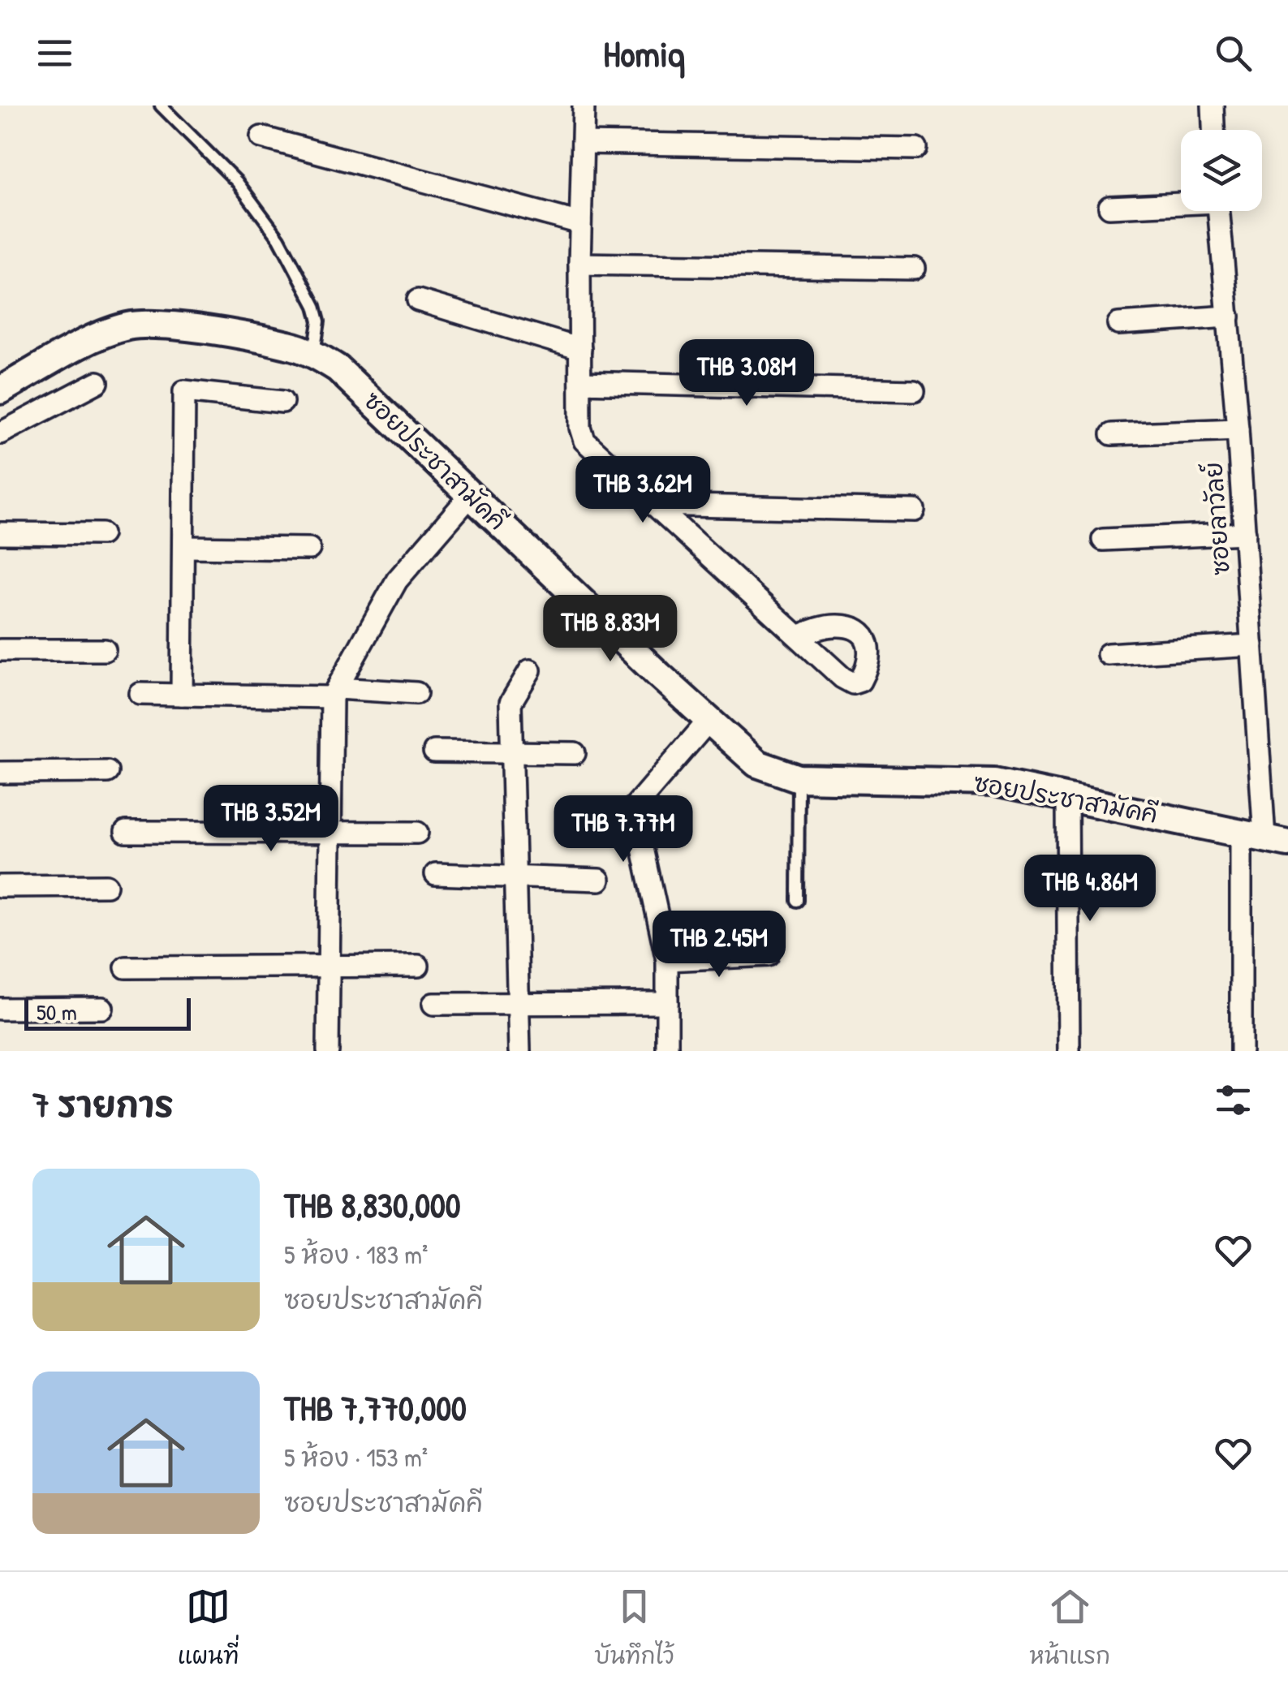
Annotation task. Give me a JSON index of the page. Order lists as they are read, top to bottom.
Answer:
{
  "streets": {
    "street": ["ซอยประชาสามัคคี", "ซอยลาวัลย์"]
  },
  "crossings": [
    ["ซอยประชาสามัคคี", "ซอยลาวัลย์"]
  ],
  "scale_bar": "50 m",
  "page": {
    "header": "Homiq",
    "price": [
      "THB 3.08M",
      "THB 3.62M",
      "THB 8.83M",
      "THB 3.52M",
      "THB 7.77M",
      "THB 4.86M",
      "THB 2.45M"
    ],
    "scale": "50 m",
    "heading": "7 รายการ",
    "list": [
      {
        "name": "THB 8,830,000",
        "note": "5 ห้อง · 183 m² · ซอยประชาสามัคคี"
      },
      {
        "name": "THB 7,770,000",
        "note": "5 ห้อง · 153 m² · ซอยประชาสามัคคี"
      }
    ],
    "tabs": ["แผนที่", "บันทึกไว้", "หน้าแรก"]
  }
}
